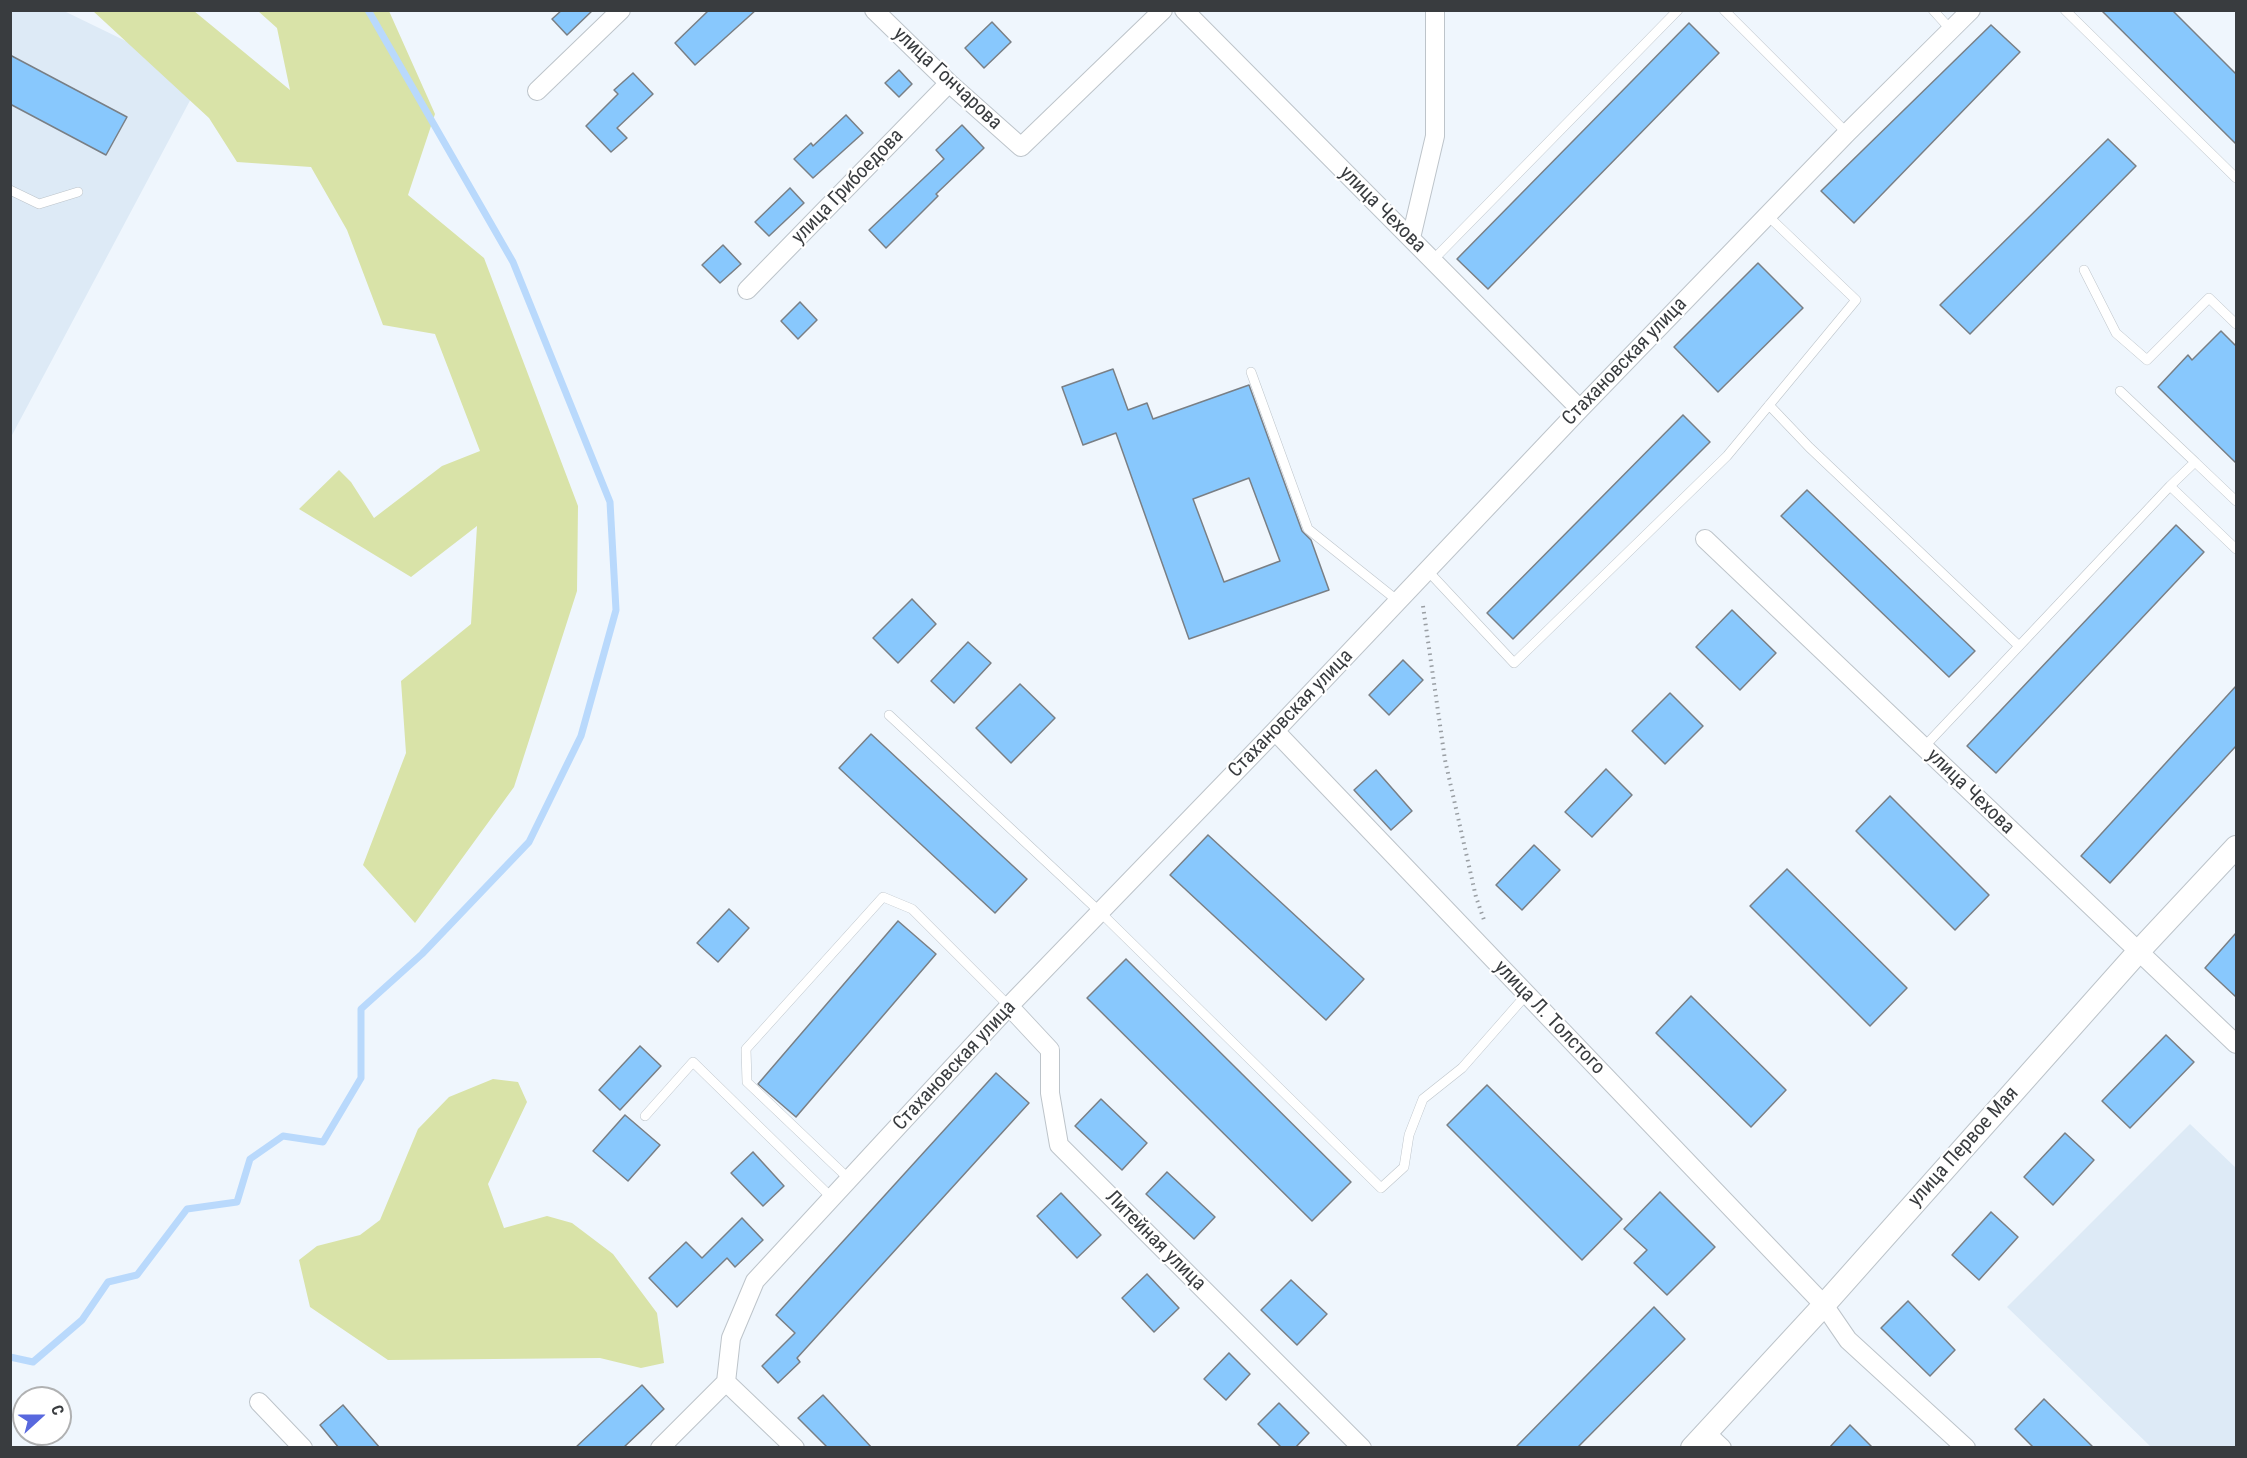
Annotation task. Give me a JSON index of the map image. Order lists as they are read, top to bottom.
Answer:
{
  "streets": {
    "street": [
      "улица Гончарова",
      "улица Грибоедова",
      "улица Чехова",
      "Стахановская улица",
      "улица Л. Толстого",
      "улица Первое Мая",
      "Литейная улица"
    ]
  },
  "crossings": [
    ["улица Гончарова", "улица Грибоедова"],
    ["улица Чехова", "Стахановская улица"],
    ["улица Чехова", "улица Первое Мая"],
    ["Стахановская улица", "улица Л. Толстого"],
    ["Стахановская улица", "Литейная улица"],
    ["улица Л. Толстого", "улица Первое Мая"]
  ],
  "north": "right"
}
